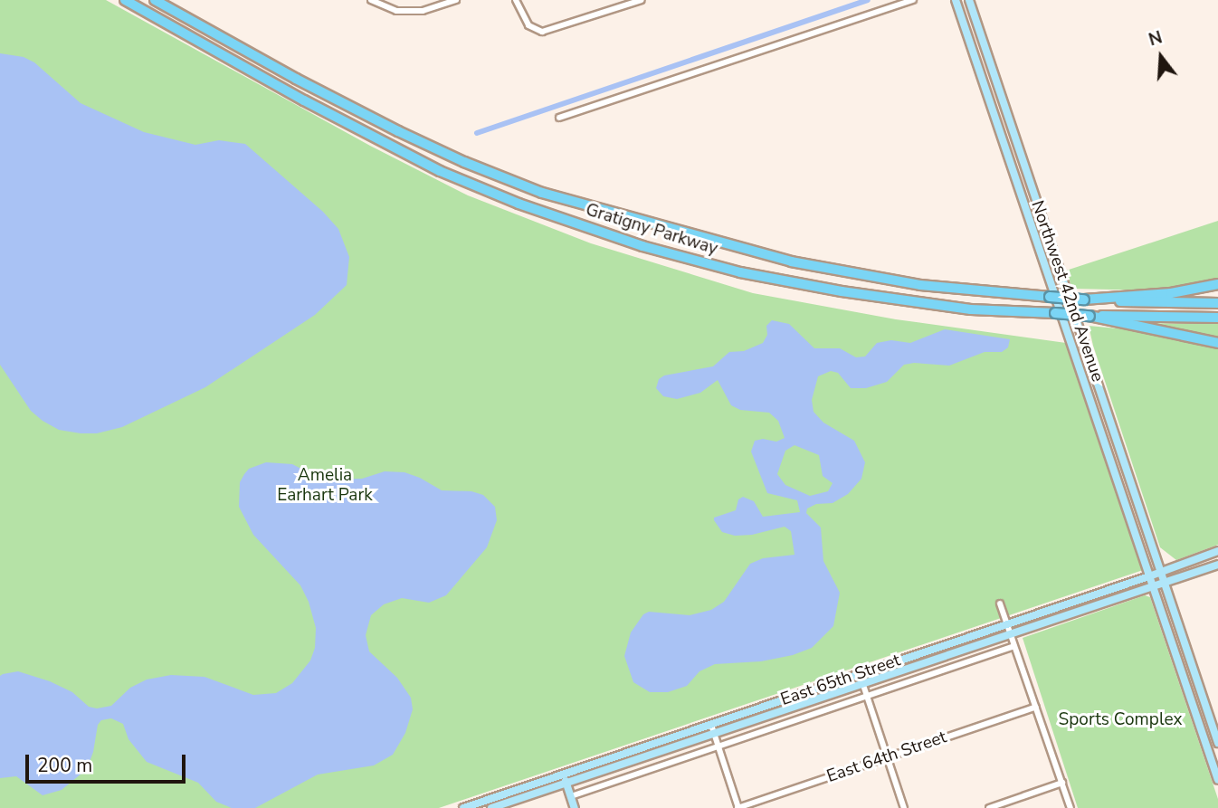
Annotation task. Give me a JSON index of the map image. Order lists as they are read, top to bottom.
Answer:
{
  "streets": {
    "highway": ["Gratigny Parkway"],
    "main road": ["Northwest 42nd Avenue", "East 65th Street"],
    "street": ["East 64th Street"]
  },
  "crossings": [
    ["Northwest 42nd Avenue", "East 65th Street"]
  ],
  "parks": ["Amelia Earhart Park", "Sports Complex"],
  "scale_bar": "200 m",
  "north": "top"
}
